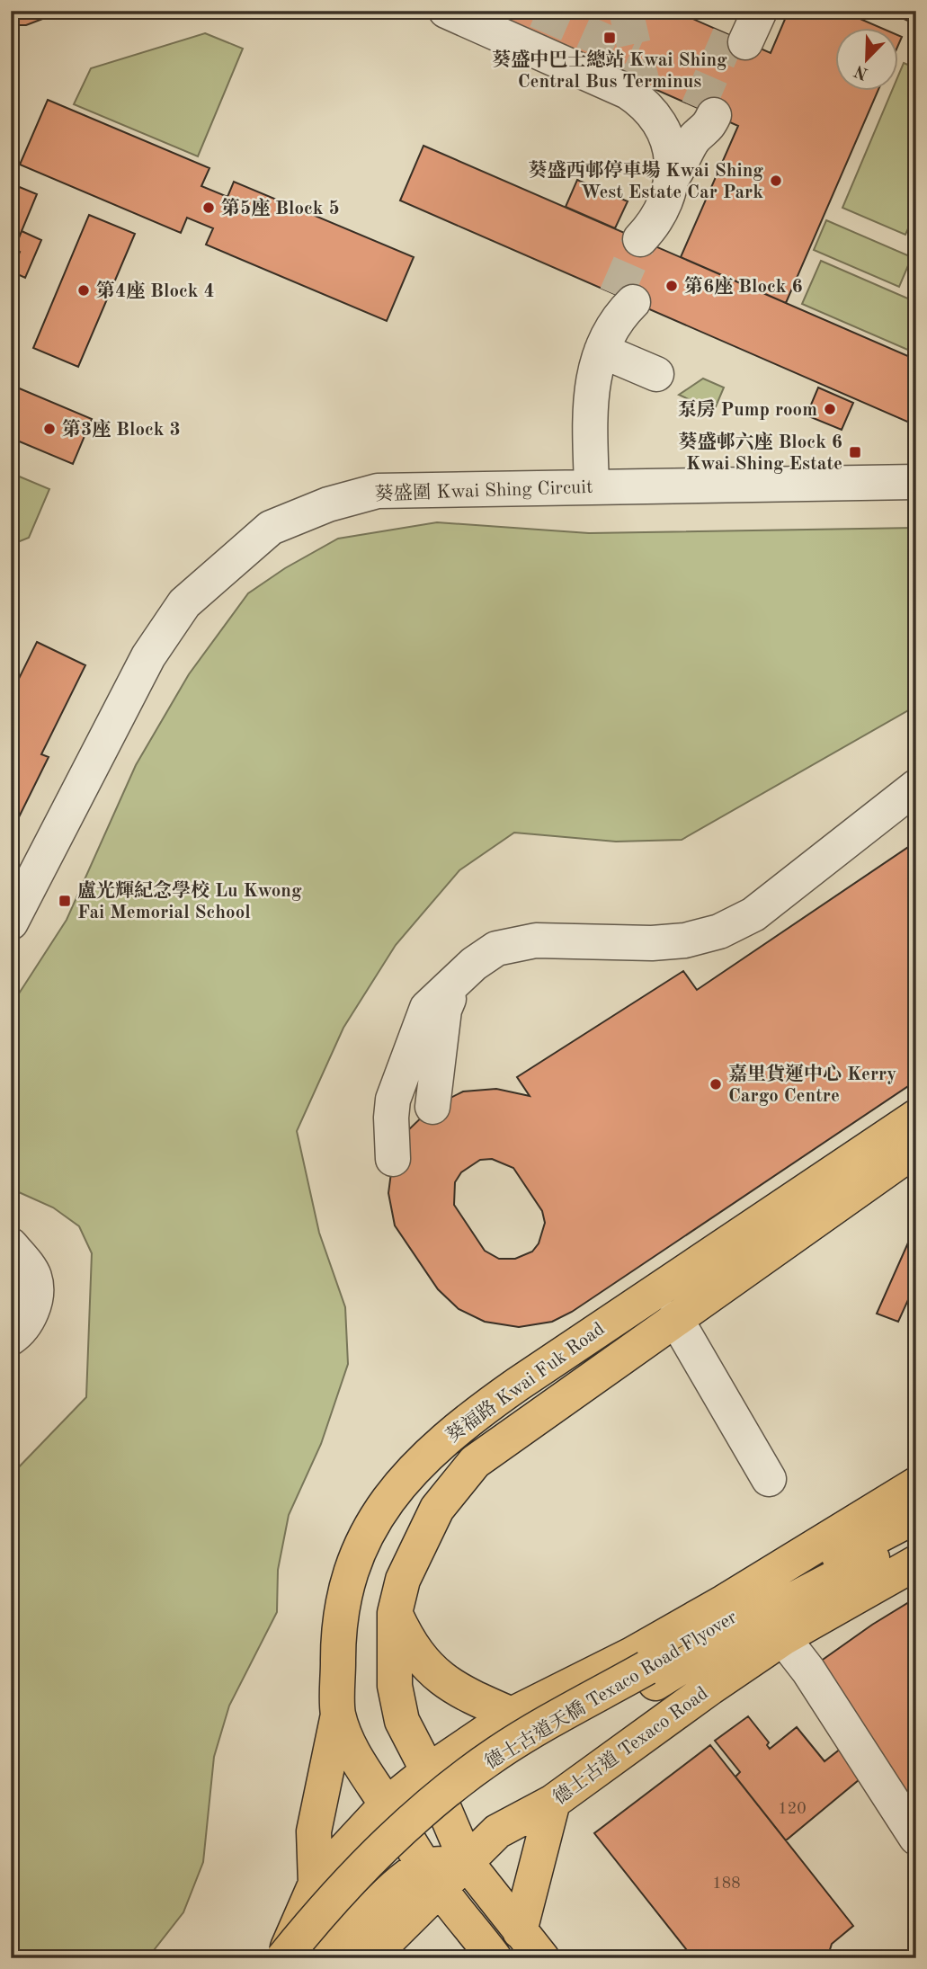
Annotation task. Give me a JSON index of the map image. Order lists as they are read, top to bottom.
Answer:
{
  "streets": {
    "main road": ["葵福路 Kwai Fuk Road", "德士古道天橋 Texaco Road Flyover", "德士古道 Texaco Road"],
    "street": ["葵盛圍 Kwai Shing Circuit"]
  },
  "crossings": [
    ["葵福路 Kwai Fuk Road", "德士古道 Texaco Road"]
  ],
  "places": {
    "transit": ["葵盛中巴士總站 Kwai Shing Central Bus Terminus", "葵盛邨六座 Block 6 Kwai Shing Estate", "盧光輝紀念學校 Lu Kwong Fai Memorial School"],
    "other": [
      "葵盛西邨停車場 Kwai Shing West Estate Car Park",
      "第5座 Block 5",
      "第6座 Block 6",
      "第4座 Block 4",
      "泵房 Pump room",
      "第3座 Block 3",
      "嘉里貨運中心 Kerry Cargo Centre"
    ]
  },
  "house_numbers": ["120", "188"],
  "north": "bottom left"
}
